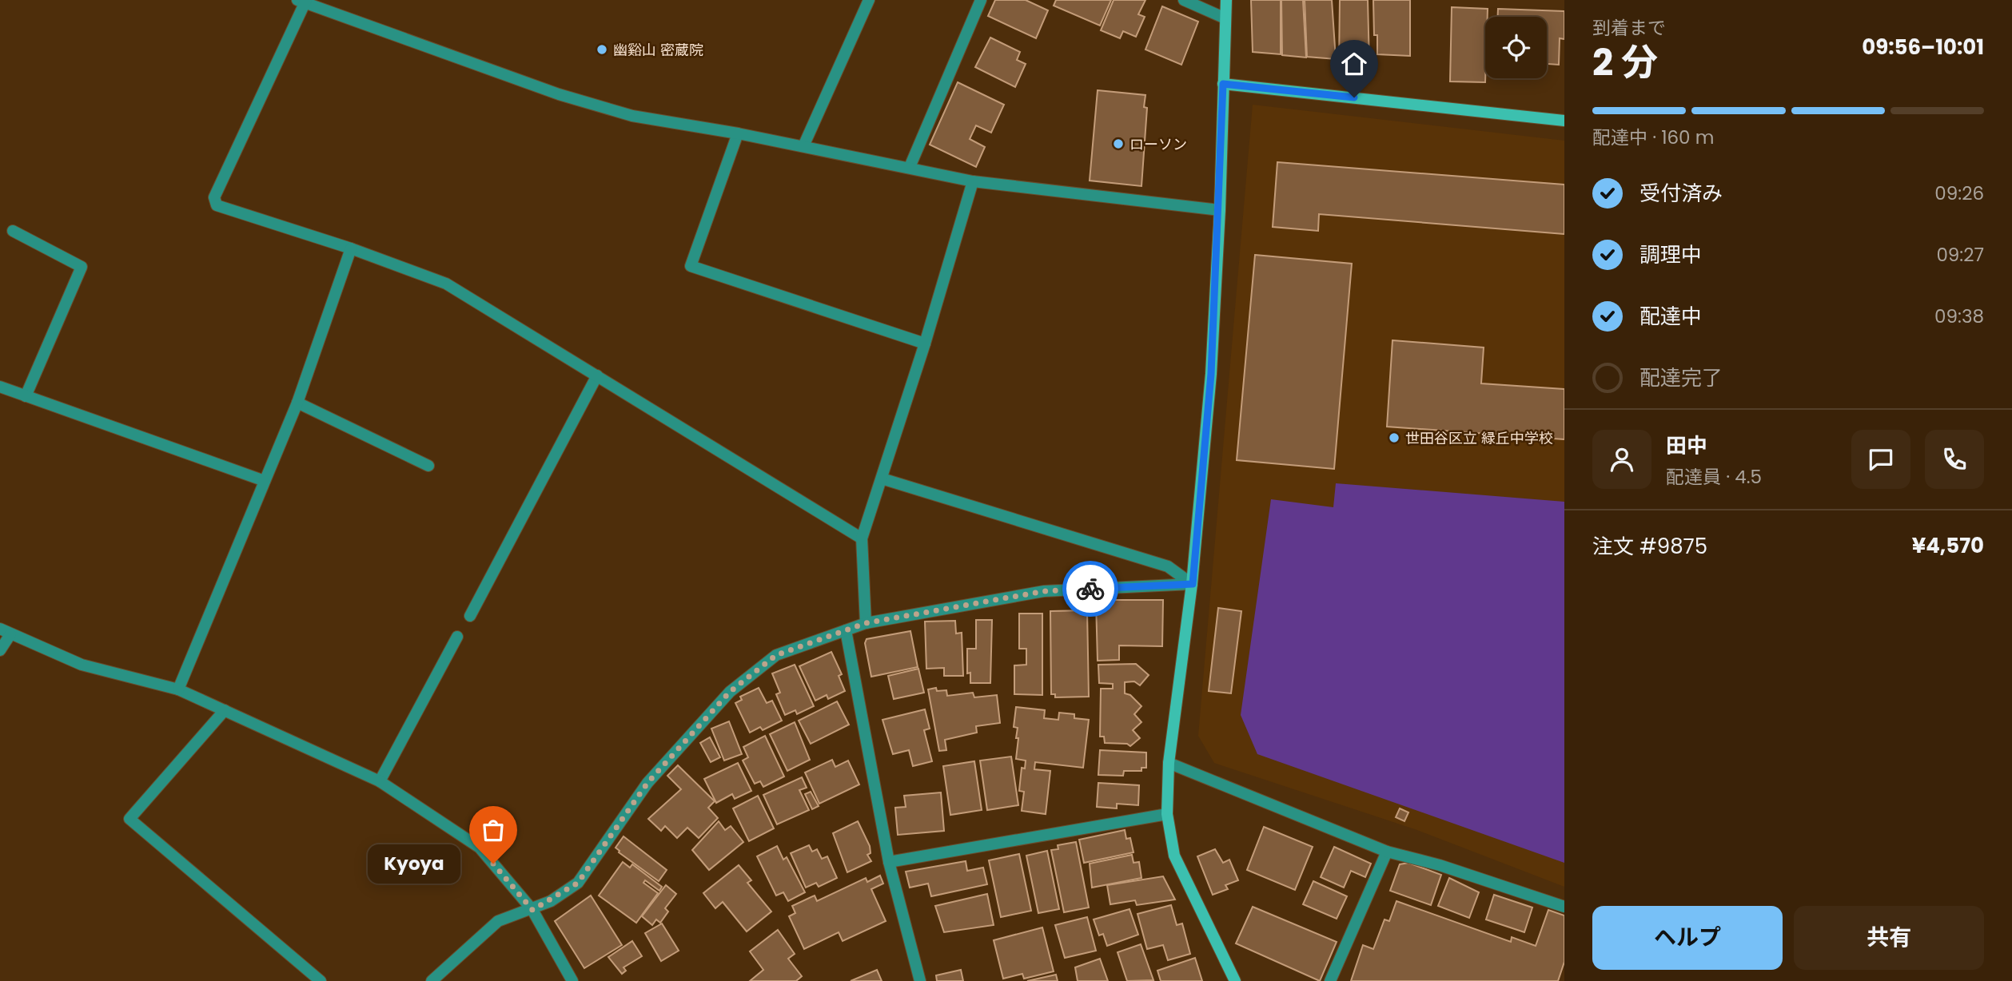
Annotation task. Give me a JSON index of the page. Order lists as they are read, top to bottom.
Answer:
{
  "places": [
    "幽谿山 密蔵院",
    "ローソン",
    "世田谷区立 緑丘中学校",
    "Kyoya"
  ],
  "page": {
    "heading": ["2 分", "到着まで", "09:56–10:01"],
    "panel": [
      "田中",
      "配達員 · 4.5",
      "注文 #9875",
      "¥4,570"
    ],
    "bar": "配達中 · 160 m",
    "list": [
      ["受付済み", "09:26"],
      ["調理中", "09:27"],
      ["配達中", "09:38"],
      "配達完了"
    ],
    "bubble": "Kyoya",
    "buttons": ["ヘルプ", "共有"]
  }
}
